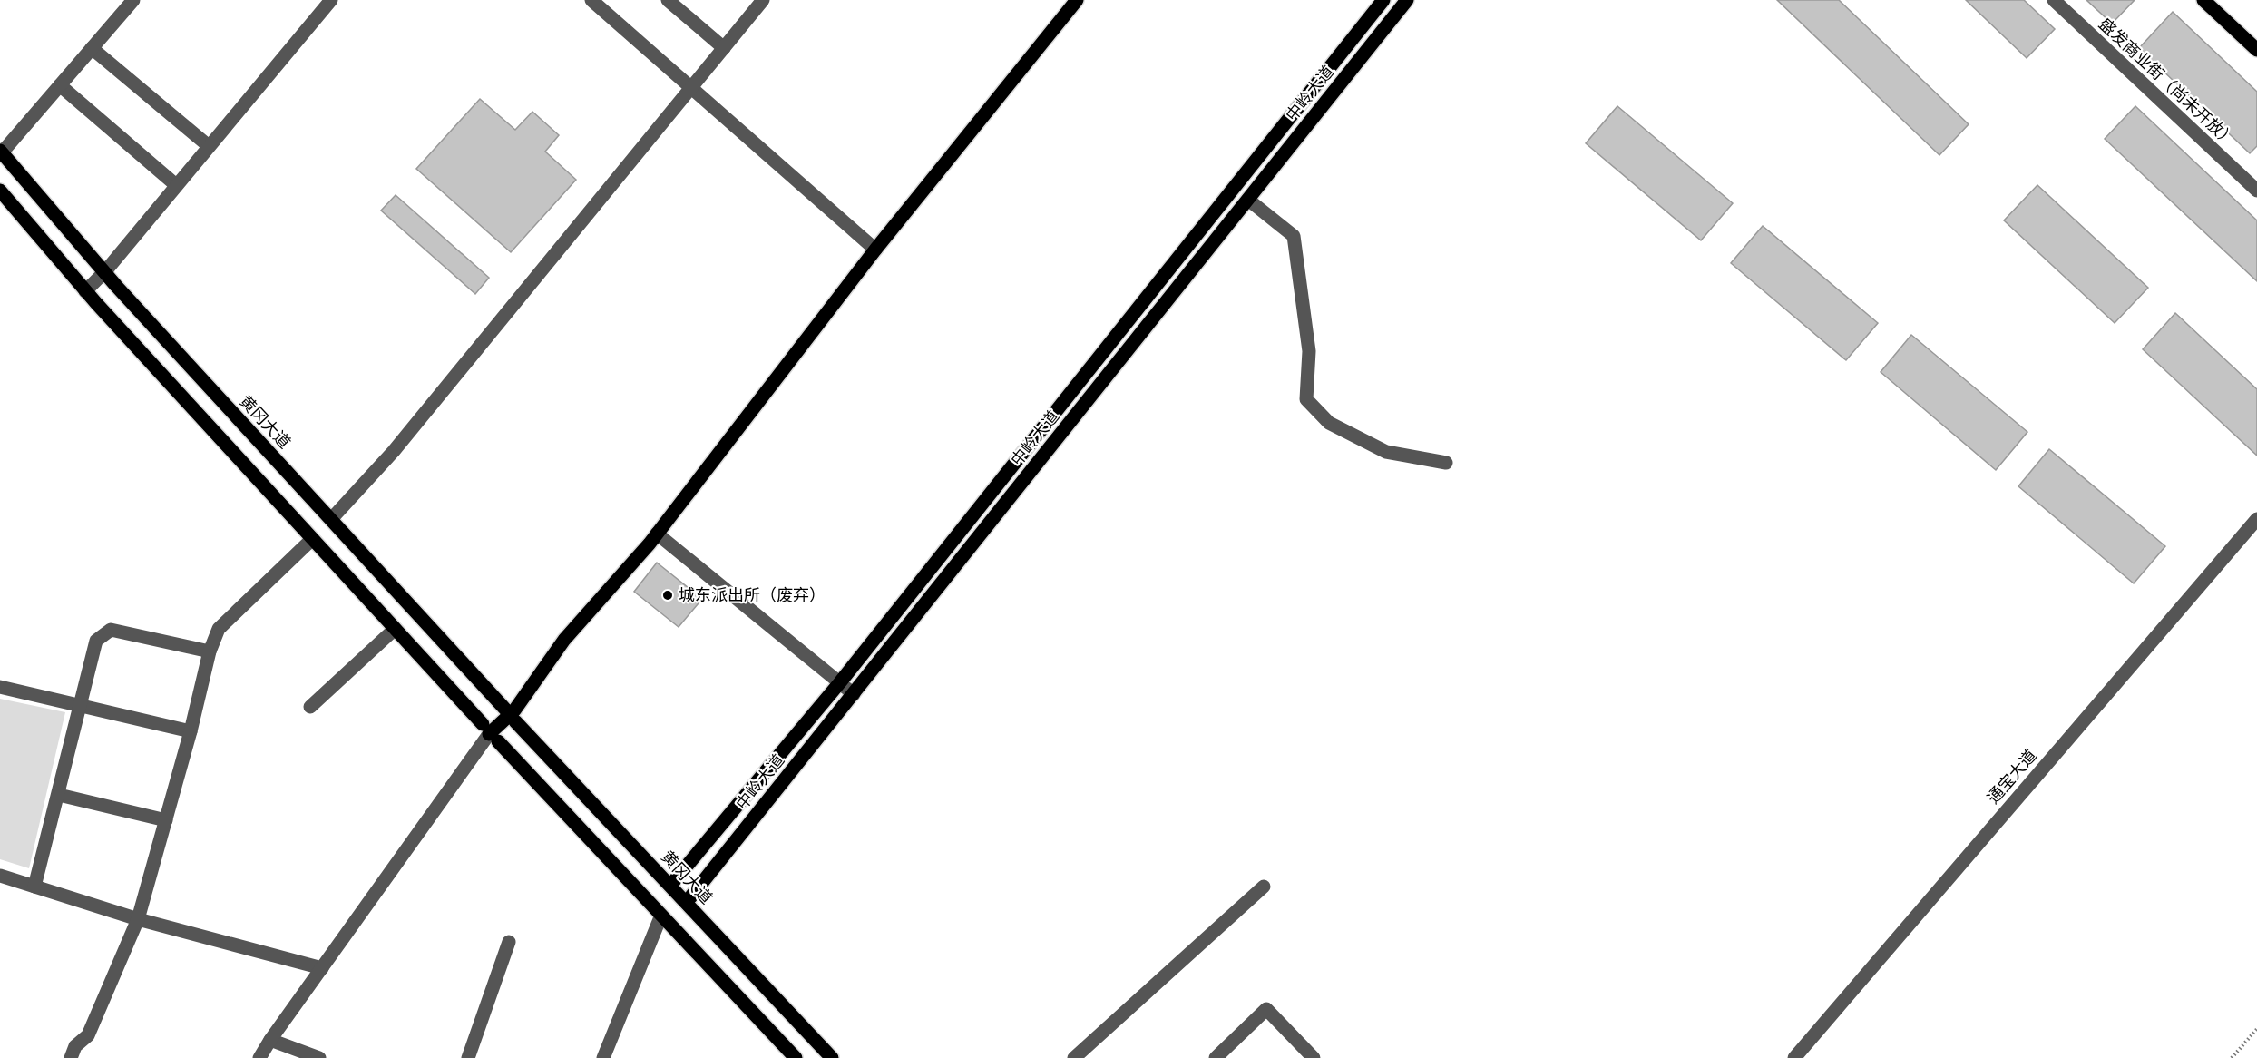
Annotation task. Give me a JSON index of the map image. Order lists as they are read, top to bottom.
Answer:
{
  "streets": {
    "main road": ["中岭大道", "黄冈大道"],
    "street": ["盛发商业街（尚未开放）", "通宝大道"]
  },
  "places": ["城东派出所（废弃）"]
}
